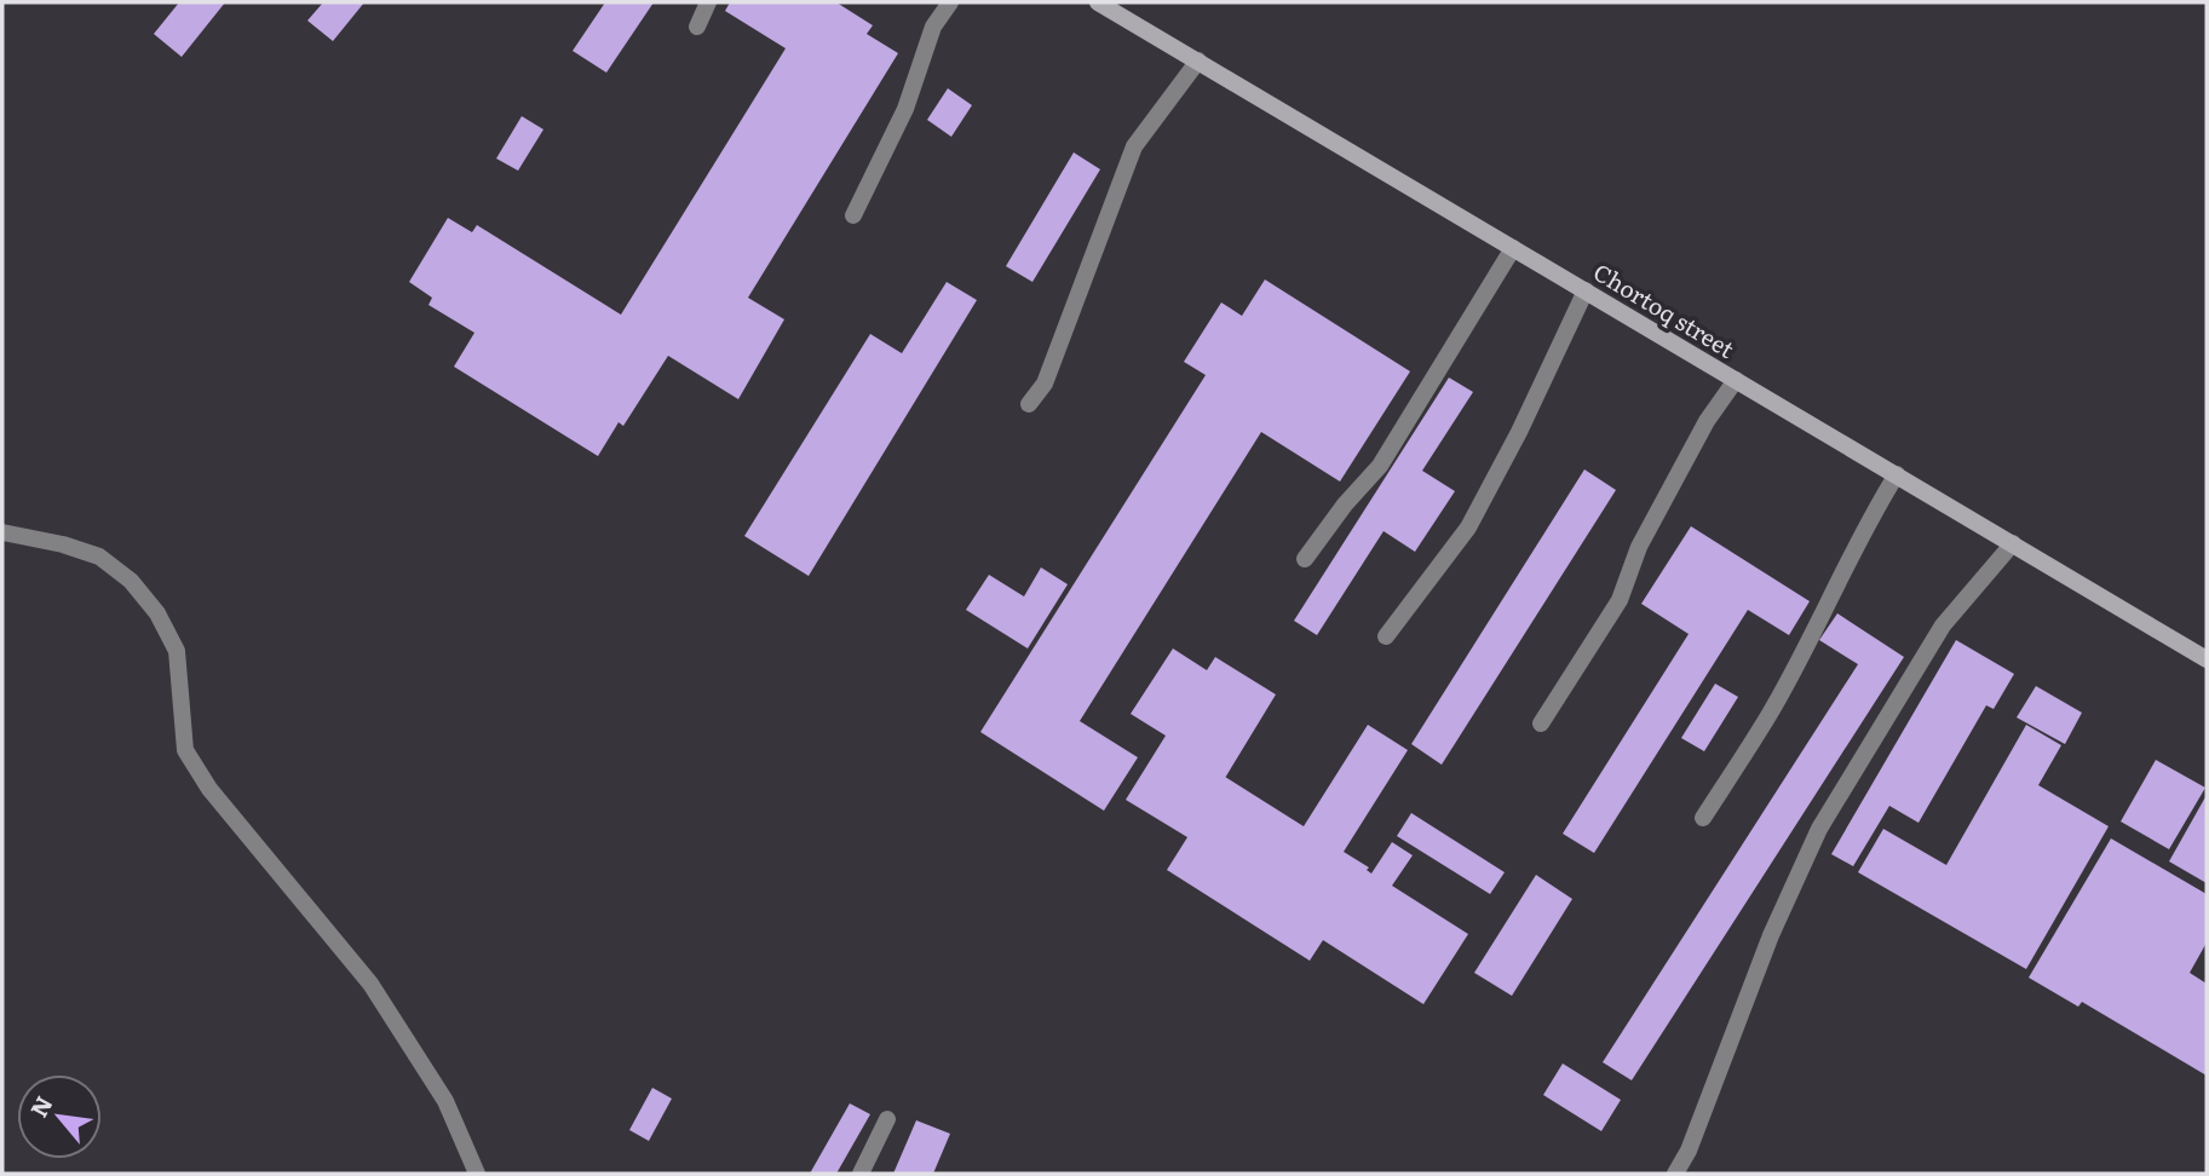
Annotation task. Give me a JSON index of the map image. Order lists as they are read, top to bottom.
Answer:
{
  "streets": {
    "main road": ["Chortoq street"]
  },
  "north": "top left"
}
